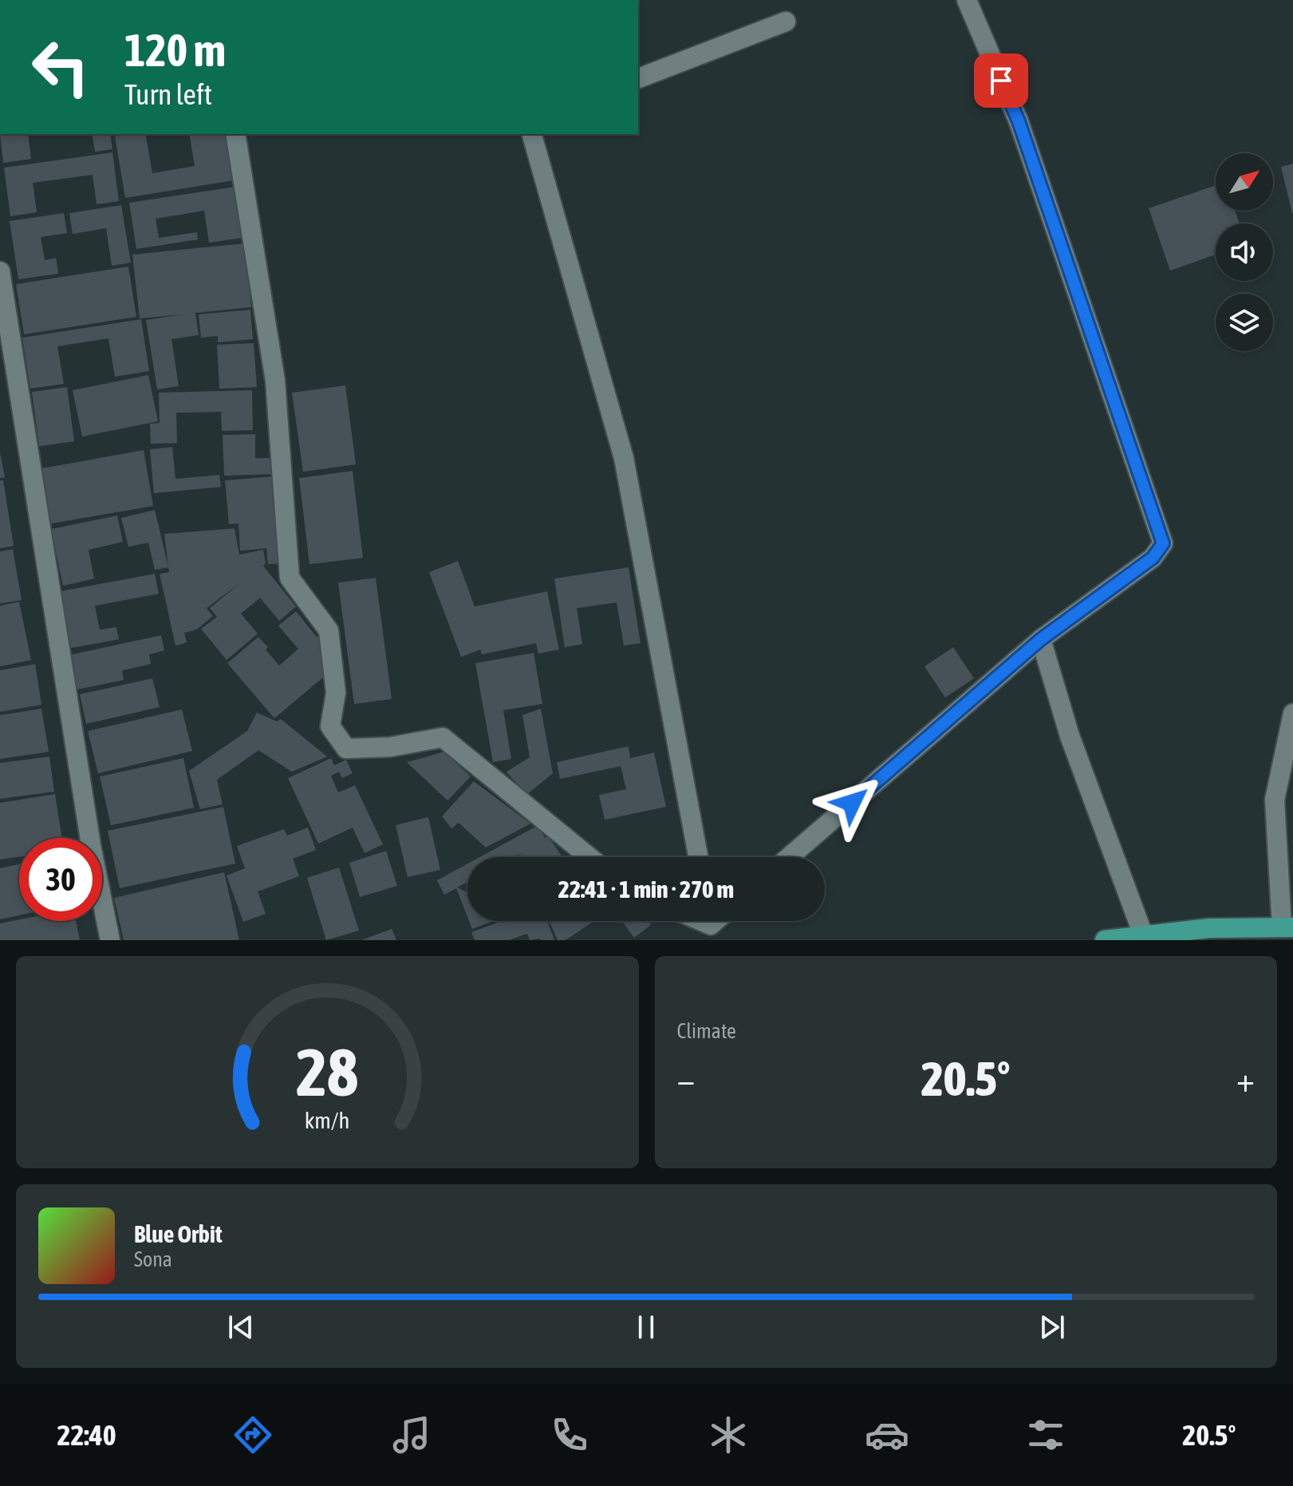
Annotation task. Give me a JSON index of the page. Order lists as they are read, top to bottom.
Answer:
{
  "north": "top right",
  "page": {
    "turn": ["120 m", "Turn left"],
    "limit": "30",
    "trip": "22:41 · 1 min · 270 m",
    "tile": "Climate",
    "heat": ["−", "20.5°", "+"],
    "song": ["Blue Orbit", "Sona"],
    "tabs": ["22:40", "20.5°"],
    "gauge": ["28", "km/h"]
  }
}
